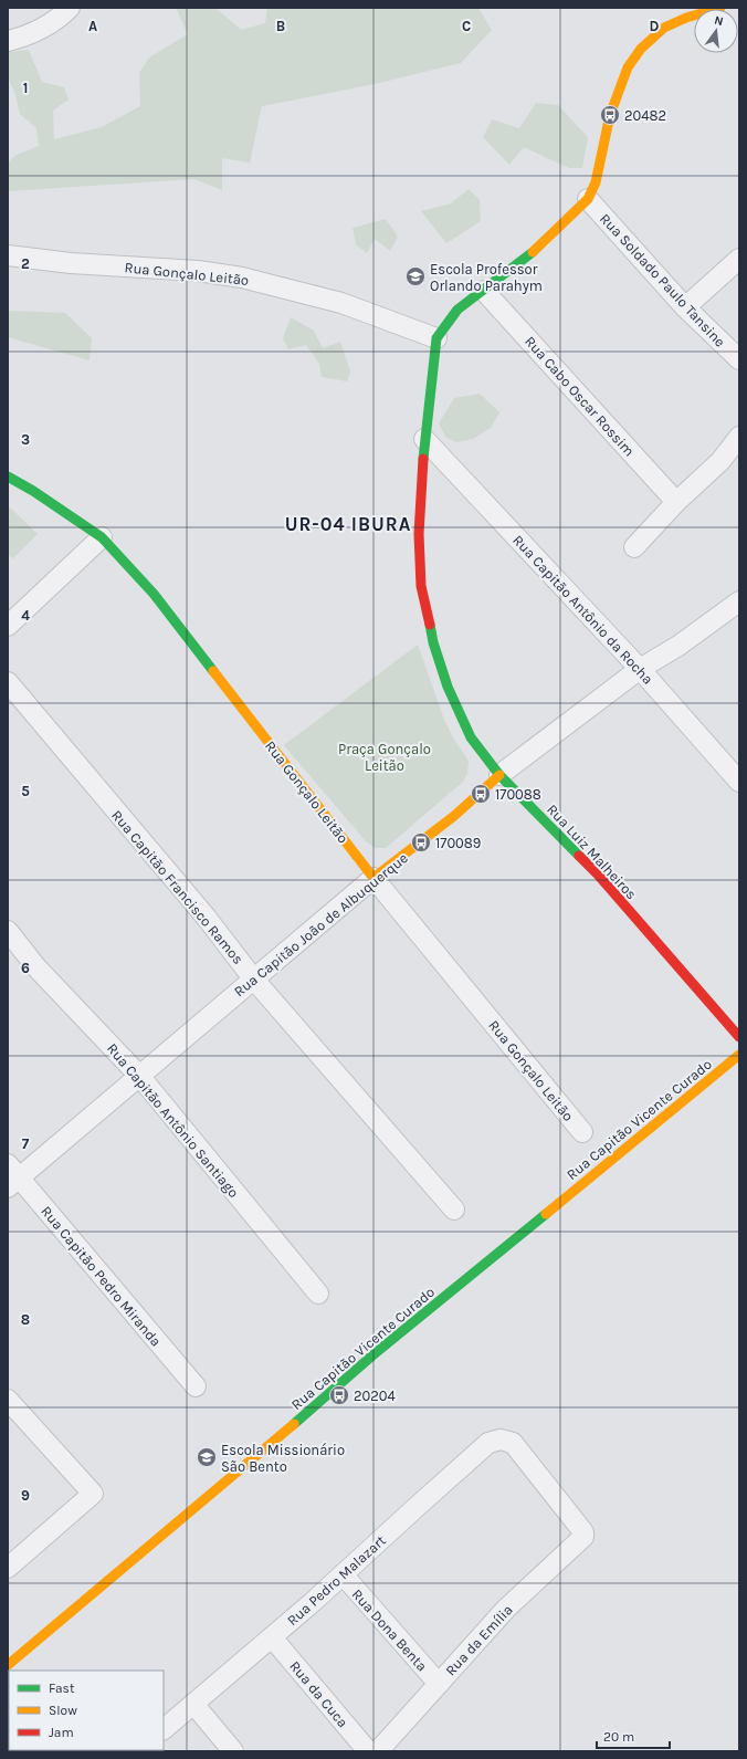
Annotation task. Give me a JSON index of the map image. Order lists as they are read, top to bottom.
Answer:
{
  "streets": {
    "main road": [
      "Rua Gonçalo Leitão",
      "Rua Luiz Malheiros",
      "Rua Capitão João de Albuquerque",
      "Rua Capitão Vicente Curado"
    ],
    "street": [
      "Rua Soldado Paulo Tansine",
      "Rua Cabo Oscar Rossim",
      "Rua Capitão Antônio da Rocha",
      "Rua Capitão Francisco Ramos",
      "Rua Capitão Antônio Santiago",
      "Rua Capitão Pedro Miranda",
      "Rua Pedro Malazart",
      "Rua Dona Benta",
      "Rua da Emília",
      "Rua da Cuca"
    ]
  },
  "crossings": [
    ["Rua Gonçalo Leitão", "Rua Luiz Malheiros"],
    ["Rua Gonçalo Leitão", "Rua Capitão João de Albuquerque"],
    ["Rua Capitão Antônio da Rocha", "Rua Luiz Malheiros"],
    ["Rua Capitão Antônio da Rocha", "Rua Capitão João de Albuquerque"],
    ["Rua Luiz Malheiros", "Rua Capitão João de Albuquerque"],
    ["Rua Capitão Francisco Ramos", "Rua Capitão João de Albuquerque"],
    ["Rua Capitão João de Albuquerque", "Rua Capitão Antônio Santiago"],
    ["Rua Capitão João de Albuquerque", "Rua Capitão Pedro Miranda"],
    ["Rua Pedro Malazart", "Rua Dona Benta"],
    ["Rua Pedro Malazart", "Rua da Emília"],
    ["Rua Pedro Malazart", "Rua da Cuca"],
    ["Rua Dona Benta", "Rua da Emília"]
  ],
  "districts": ["UR-04 IBURA"],
  "parks": ["Praça Gonçalo Leitão"],
  "places": {
    "bus stop": [
      "20482",
      "170088",
      "170089",
      "20204"
    ],
    "school or university": ["Escola Professor Orlando Parahym", "Escola Missionário São Bento"]
  },
  "legend": ["Fast", "Slow", "Jam"],
  "scale_bar": "20 m",
  "north": "top",
  "grid": {
    "columns": [
      "A",
      "B",
      "C",
      "D"
    ],
    "rows": [
      "1",
      "2",
      "3",
      "4",
      "5",
      "6",
      "7",
      "8",
      "9"
    ]
  }
}
